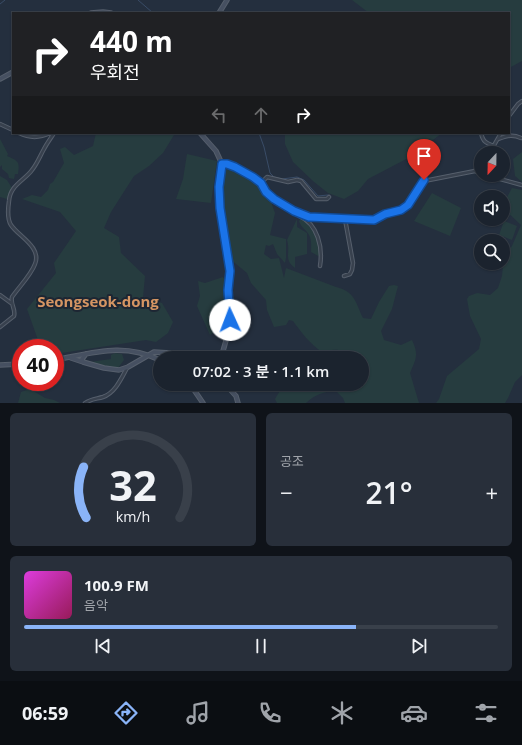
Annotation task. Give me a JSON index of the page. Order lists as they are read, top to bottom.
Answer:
{
  "districts": ["Seongseok-dong"],
  "north": "bottom",
  "page": {
    "turn": ["440 m", "우회전"],
    "limit": "40",
    "trip": "07:02 · 3 분 · 1.1 km",
    "tile": "공조",
    "heat": ["−", "21°", "+"],
    "song": ["100.9 FM", "음악"],
    "tabs": "06:59",
    "gauge": ["32", "km/h"]
  }
}
